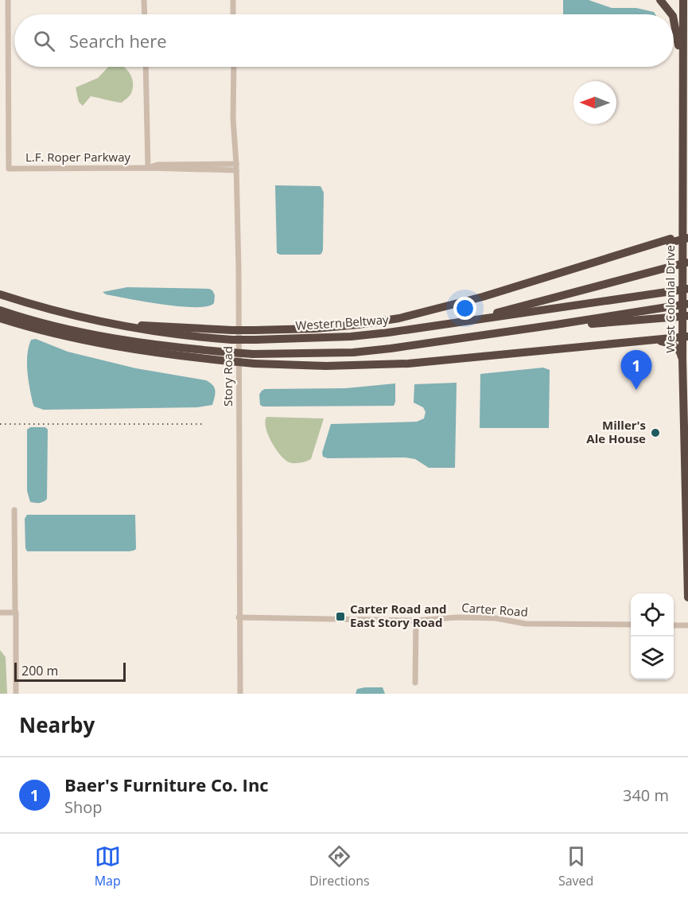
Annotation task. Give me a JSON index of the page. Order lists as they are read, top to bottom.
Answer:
{
  "streets": {
    "highway": ["West Colonial Drive", "Western Beltway"],
    "street": ["L.F. Roper Parkway", "Story Road", "Carter Road"]
  },
  "crossings": [
    ["L.F. Roper Parkway", "Story Road"],
    ["Story Road", "Carter Road"]
  ],
  "places": {
    "other": ["Miller's Ale House"],
    "transit": ["Carter Road and East Story Road"]
  },
  "scale_bar": "200 m",
  "north": "left",
  "page": {
    "search": "Search here",
    "pins": "1",
    "scale": "200 m",
    "heading": "Nearby",
    "list": [
      {
        "mark": "1",
        "name": "Baer's Furniture Co. Inc",
        "note": "Shop",
        "value": "340 m"
      }
    ],
    "nav": ["Map", "Directions", "Saved"]
  }
}
